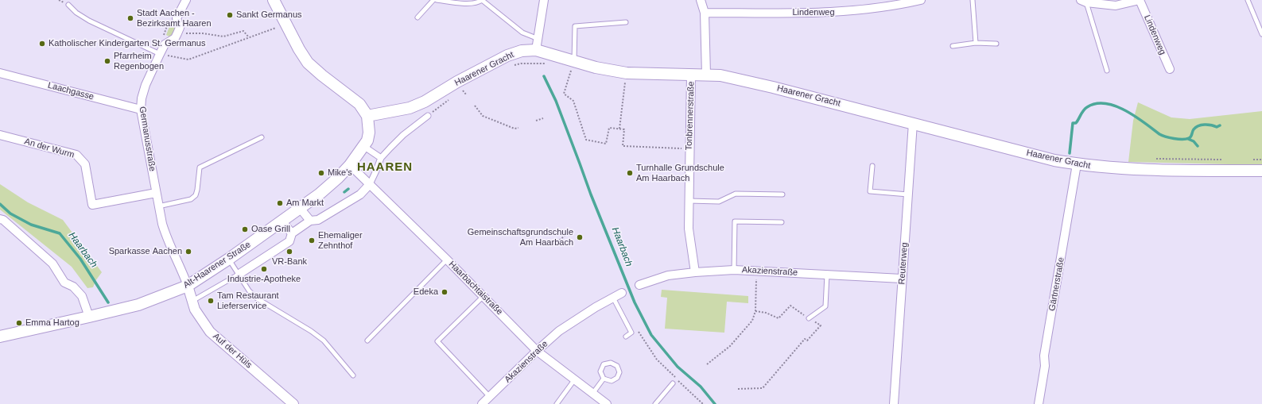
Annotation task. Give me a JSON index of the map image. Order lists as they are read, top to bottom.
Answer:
{
  "streets": {
    "main road": ["Haarener Gracht", "Alt-Haarener Straße"],
    "street": [
      "Lindenweg",
      "Laachgasse",
      "Tonbrennerstraße",
      "Germanusstraße",
      "An der Wurm",
      "Reuterweg",
      "Akazienstraße",
      "Gärtnerstraße",
      "Haarbachtalstraße",
      "Auf der Hüls"
    ]
  },
  "crossings": [
    ["Lindenweg", "Tonbrennerstraße"],
    ["Haarener Gracht", "Tonbrennerstraße"],
    ["Haarener Gracht", "Reuterweg"],
    ["Haarener Gracht", "Alt-Haarener Straße"],
    ["Haarener Gracht", "Gärtnerstraße"],
    ["Laachgasse", "Germanusstraße"],
    ["Tonbrennerstraße", "Akazienstraße"],
    ["Germanusstraße", "An der Wurm"],
    ["Germanusstraße", "Alt-Haarener Straße"],
    ["Germanusstraße", "Auf der Hüls"],
    ["Reuterweg", "Akazienstraße"],
    ["Alt-Haarener Straße", "Haarbachtalstraße"],
    ["Alt-Haarener Straße", "Auf der Hüls"],
    ["Akazienstraße", "Haarbachtalstraße"]
  ],
  "districts": ["HAAREN"],
  "water": ["Haarbach"],
  "places": [
    "Sankt Germanus",
    "Stadt Aachen - Bezirksamt Haaren",
    "Katholischer Kindergarten St. Germanus",
    "Pfarrheim Regenbogen",
    "Mike's",
    "Turnhalle Grundschule Am Haarbach",
    "Am Markt",
    "Oase Grill",
    "Gemeinschaftsgrundschule Am Haarbach",
    "Ehemaliger Zehnthof",
    "Sparkasse Aachen",
    "VR-Bank",
    "Industrie-Apotheke",
    "Edeka",
    "Tam Restaurant Lieferservice",
    "Emma Hartog"
  ]
}
